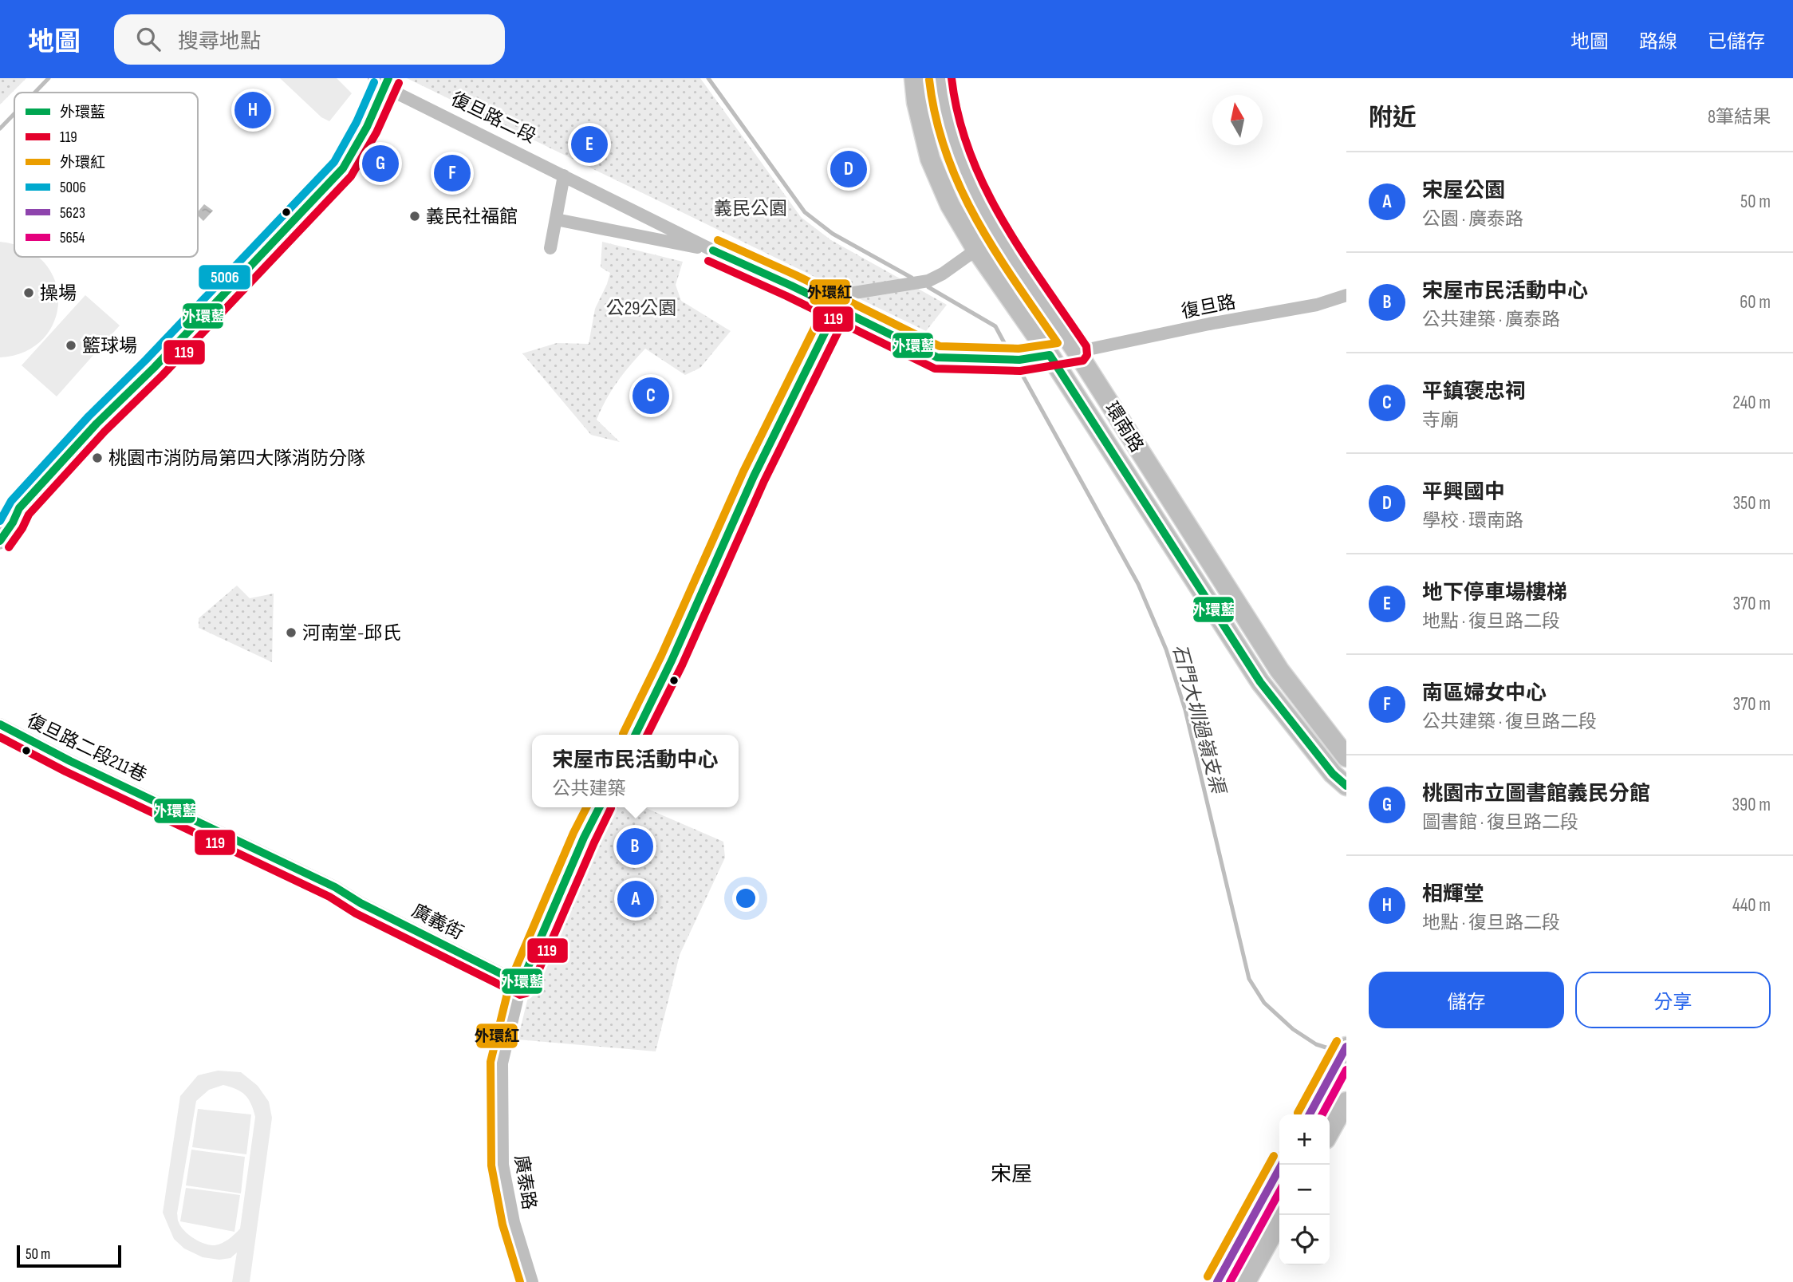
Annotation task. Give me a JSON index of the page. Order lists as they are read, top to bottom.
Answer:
{
  "streets": {
    "main road": ["環南路"],
    "street": [
      "復旦路二段",
      "復旦路",
      "復旦路二段211巷",
      "廣義街",
      "廣泰路"
    ]
  },
  "crossings": [
    ["復旦路二段", "復旦路"],
    ["復旦路二段", "環南路"],
    ["復旦路", "環南路"],
    ["復旦路二段211巷", "廣義街"],
    ["廣義街", "廣泰路"]
  ],
  "districts": ["宋屋"],
  "water": ["石門大圳過嶺支渠"],
  "parks": ["義民公園", "公29公園"],
  "places": [
    "義民社福館",
    "操場",
    "籃球場",
    "桃園市消防局第四大隊消防分隊",
    "河南堂-邱氏"
  ],
  "lines": [
    "transit line 外環藍",
    "transit line 119",
    "transit line 外環紅",
    "transit line 5006",
    "transit line 5623",
    "transit line 5654"
  ],
  "legend": [
    "外環藍",
    "119",
    "外環紅",
    "5006",
    "5623",
    "5654"
  ],
  "scale_bar": "50 m",
  "north": "top",
  "page": {
    "header": "地圖",
    "search": "搜尋地點",
    "nav": ["地圖", "路線", "已儲存"],
    "heading": ["附近", "8筆結果"],
    "pins": [
      "H",
      "E",
      "G",
      "D",
      "F",
      "C",
      "B",
      "A"
    ],
    "list": [
      {
        "mark": "A",
        "name": "宋屋公園",
        "note": "公園 · 廣泰路",
        "value": "50 m"
      },
      {
        "mark": "B",
        "name": "宋屋市民活動中心",
        "note": "公共建築 · 廣泰路",
        "value": "60 m"
      },
      {
        "mark": "C",
        "name": "平鎮褒忠祠",
        "note": "寺廟",
        "value": "240 m"
      },
      {
        "mark": "D",
        "name": "平興國中",
        "note": "學校 · 環南路",
        "value": "350 m"
      },
      {
        "mark": "E",
        "name": "地下停車場樓梯",
        "note": "地點 · 復旦路二段",
        "value": "370 m"
      },
      {
        "mark": "F",
        "name": "南區婦女中心",
        "note": "公共建築 · 復旦路二段",
        "value": "370 m"
      },
      {
        "mark": "G",
        "name": "桃園市立圖書館義民分館",
        "note": "圖書館 · 復旦路二段",
        "value": "390 m"
      },
      {
        "mark": "H",
        "name": "相輝堂",
        "note": "地點 · 復旦路二段",
        "value": "440 m"
      }
    ],
    "popup": ["宋屋市民活動中心", "公共建築"],
    "buttons": ["儲存", "分享"],
    "map_buttons": ["+", "−"],
    "scale": "50 m"
  }
}
